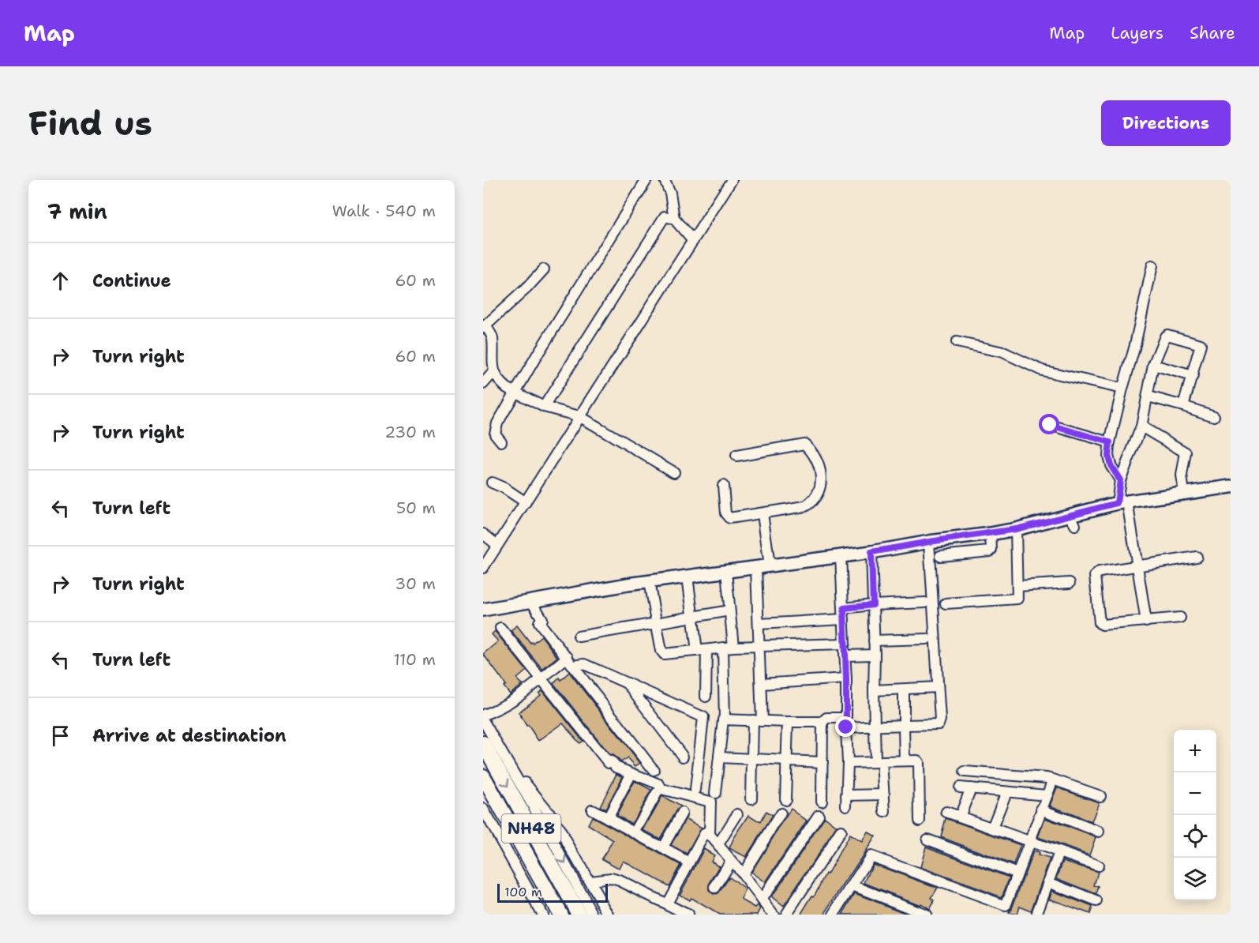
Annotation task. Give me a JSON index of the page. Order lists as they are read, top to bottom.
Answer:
{
  "streets": {
    "highway": ["NH48"]
  },
  "scale_bar": "100 m",
  "page": {
    "header": "Map",
    "nav": ["Map", "Layers", "Share"],
    "buttons": "Directions",
    "title": "Find us",
    "heading": ["7 min", "Walk · 540 m"],
    "list": [
      ["Continue", "60 m"],
      ["Turn right", "60 m"],
      ["Turn right", "230 m"],
      ["Turn left", "50 m"],
      ["Turn right", "30 m"],
      ["Turn left", "110 m"],
      "Arrive at destination"
    ],
    "map_buttons": ["+", "−"],
    "scale": "100 m"
  }
}
